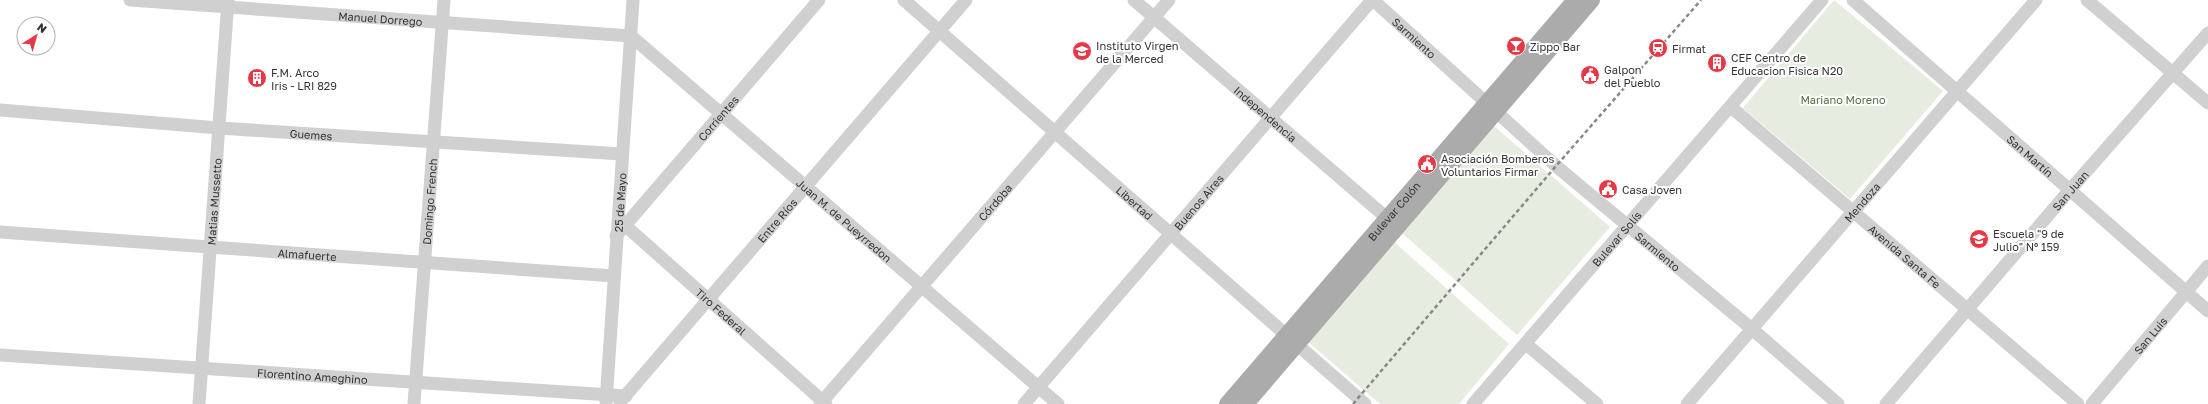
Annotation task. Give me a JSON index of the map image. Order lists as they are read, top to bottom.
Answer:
{
  "streets": {
    "main road": ["Bulevar Colón"],
    "street": [
      "Manuel Dorrego",
      "Sarmiento",
      "Independencia",
      "Corrientes",
      "Guemes",
      "San Martín",
      "San Juan",
      "Matias Mussetto",
      "Domingo French",
      "25 de Mayo",
      "Córdoba",
      "Buenos Aires",
      "Mendoza",
      "Libertad",
      "Entre Ríos",
      "Juan M. de Pueyrredon",
      "Bulevar Solís",
      "Almafuerte",
      "Avenida Santa Fe",
      "Tiro Federal",
      "San Luis",
      "Florentino Ameghino"
    ]
  },
  "crossings": [
    ["Manuel Dorrego", "Matias Mussetto"],
    ["Manuel Dorrego", "Domingo French"],
    ["Manuel Dorrego", "25 de Mayo"],
    ["Manuel Dorrego", "Juan M. de Pueyrredon"],
    ["Sarmiento", "Buenos Aires"],
    ["Sarmiento", "Mendoza"],
    ["Sarmiento", "Bulevar Colón"],
    ["Sarmiento", "Bulevar Solís"],
    ["Independencia", "Córdoba"],
    ["Independencia", "Buenos Aires"],
    ["Independencia", "Bulevar Colón"],
    ["Corrientes", "25 de Mayo"],
    ["Corrientes", "Juan M. de Pueyrredon"],
    ["Corrientes", "Tiro Federal"],
    ["Guemes", "Matias Mussetto"],
    ["Guemes", "Domingo French"],
    ["Guemes", "25 de Mayo"],
    ["San Martín", "San Juan"],
    ["San Martín", "Mendoza"],
    ["San Martín", "San Luis"],
    ["San Juan", "Avenida Santa Fe"],
    ["Matias Mussetto", "Almafuerte"],
    ["Matias Mussetto", "Florentino Ameghino"],
    ["Domingo French", "Almafuerte"],
    ["Domingo French", "Florentino Ameghino"],
    ["25 de Mayo", "Juan M. de Pueyrredon"],
    ["25 de Mayo", "Almafuerte"],
    ["25 de Mayo", "Tiro Federal"],
    ["25 de Mayo", "Florentino Ameghino"],
    ["Córdoba", "Libertad"],
    ["Córdoba", "Juan M. de Pueyrredon"],
    ["Córdoba", "Tiro Federal"],
    ["Buenos Aires", "Libertad"],
    ["Buenos Aires", "Juan M. de Pueyrredon"],
    ["Mendoza", "Avenida Santa Fe"],
    ["Libertad", "Bulevar Colón"],
    ["Libertad", "Entre Ríos"],
    ["Entre Ríos", "Juan M. de Pueyrredon"],
    ["Entre Ríos", "Tiro Federal"],
    ["Entre Ríos", "Florentino Ameghino"],
    ["Bulevar Solís", "Avenida Santa Fe"]
  ],
  "parks": ["Mariano Moreno"],
  "places": {
    "bar": ["Zippo Bar"],
    "station": ["Firmat"],
    "school or university": ["Instituto Virgen de la Merced", "Escuela \"9 de Julio\" Nº 159"],
    "building": ["CEF Centro de Educacion Fisica N20", "F.M. Arco Iris - LRI 829"],
    "public building": ["Galpon del Pueblo", "Asociación Bomberos Voluntarios Firmar", "Casa Joven"]
  },
  "north": "top right"
}
